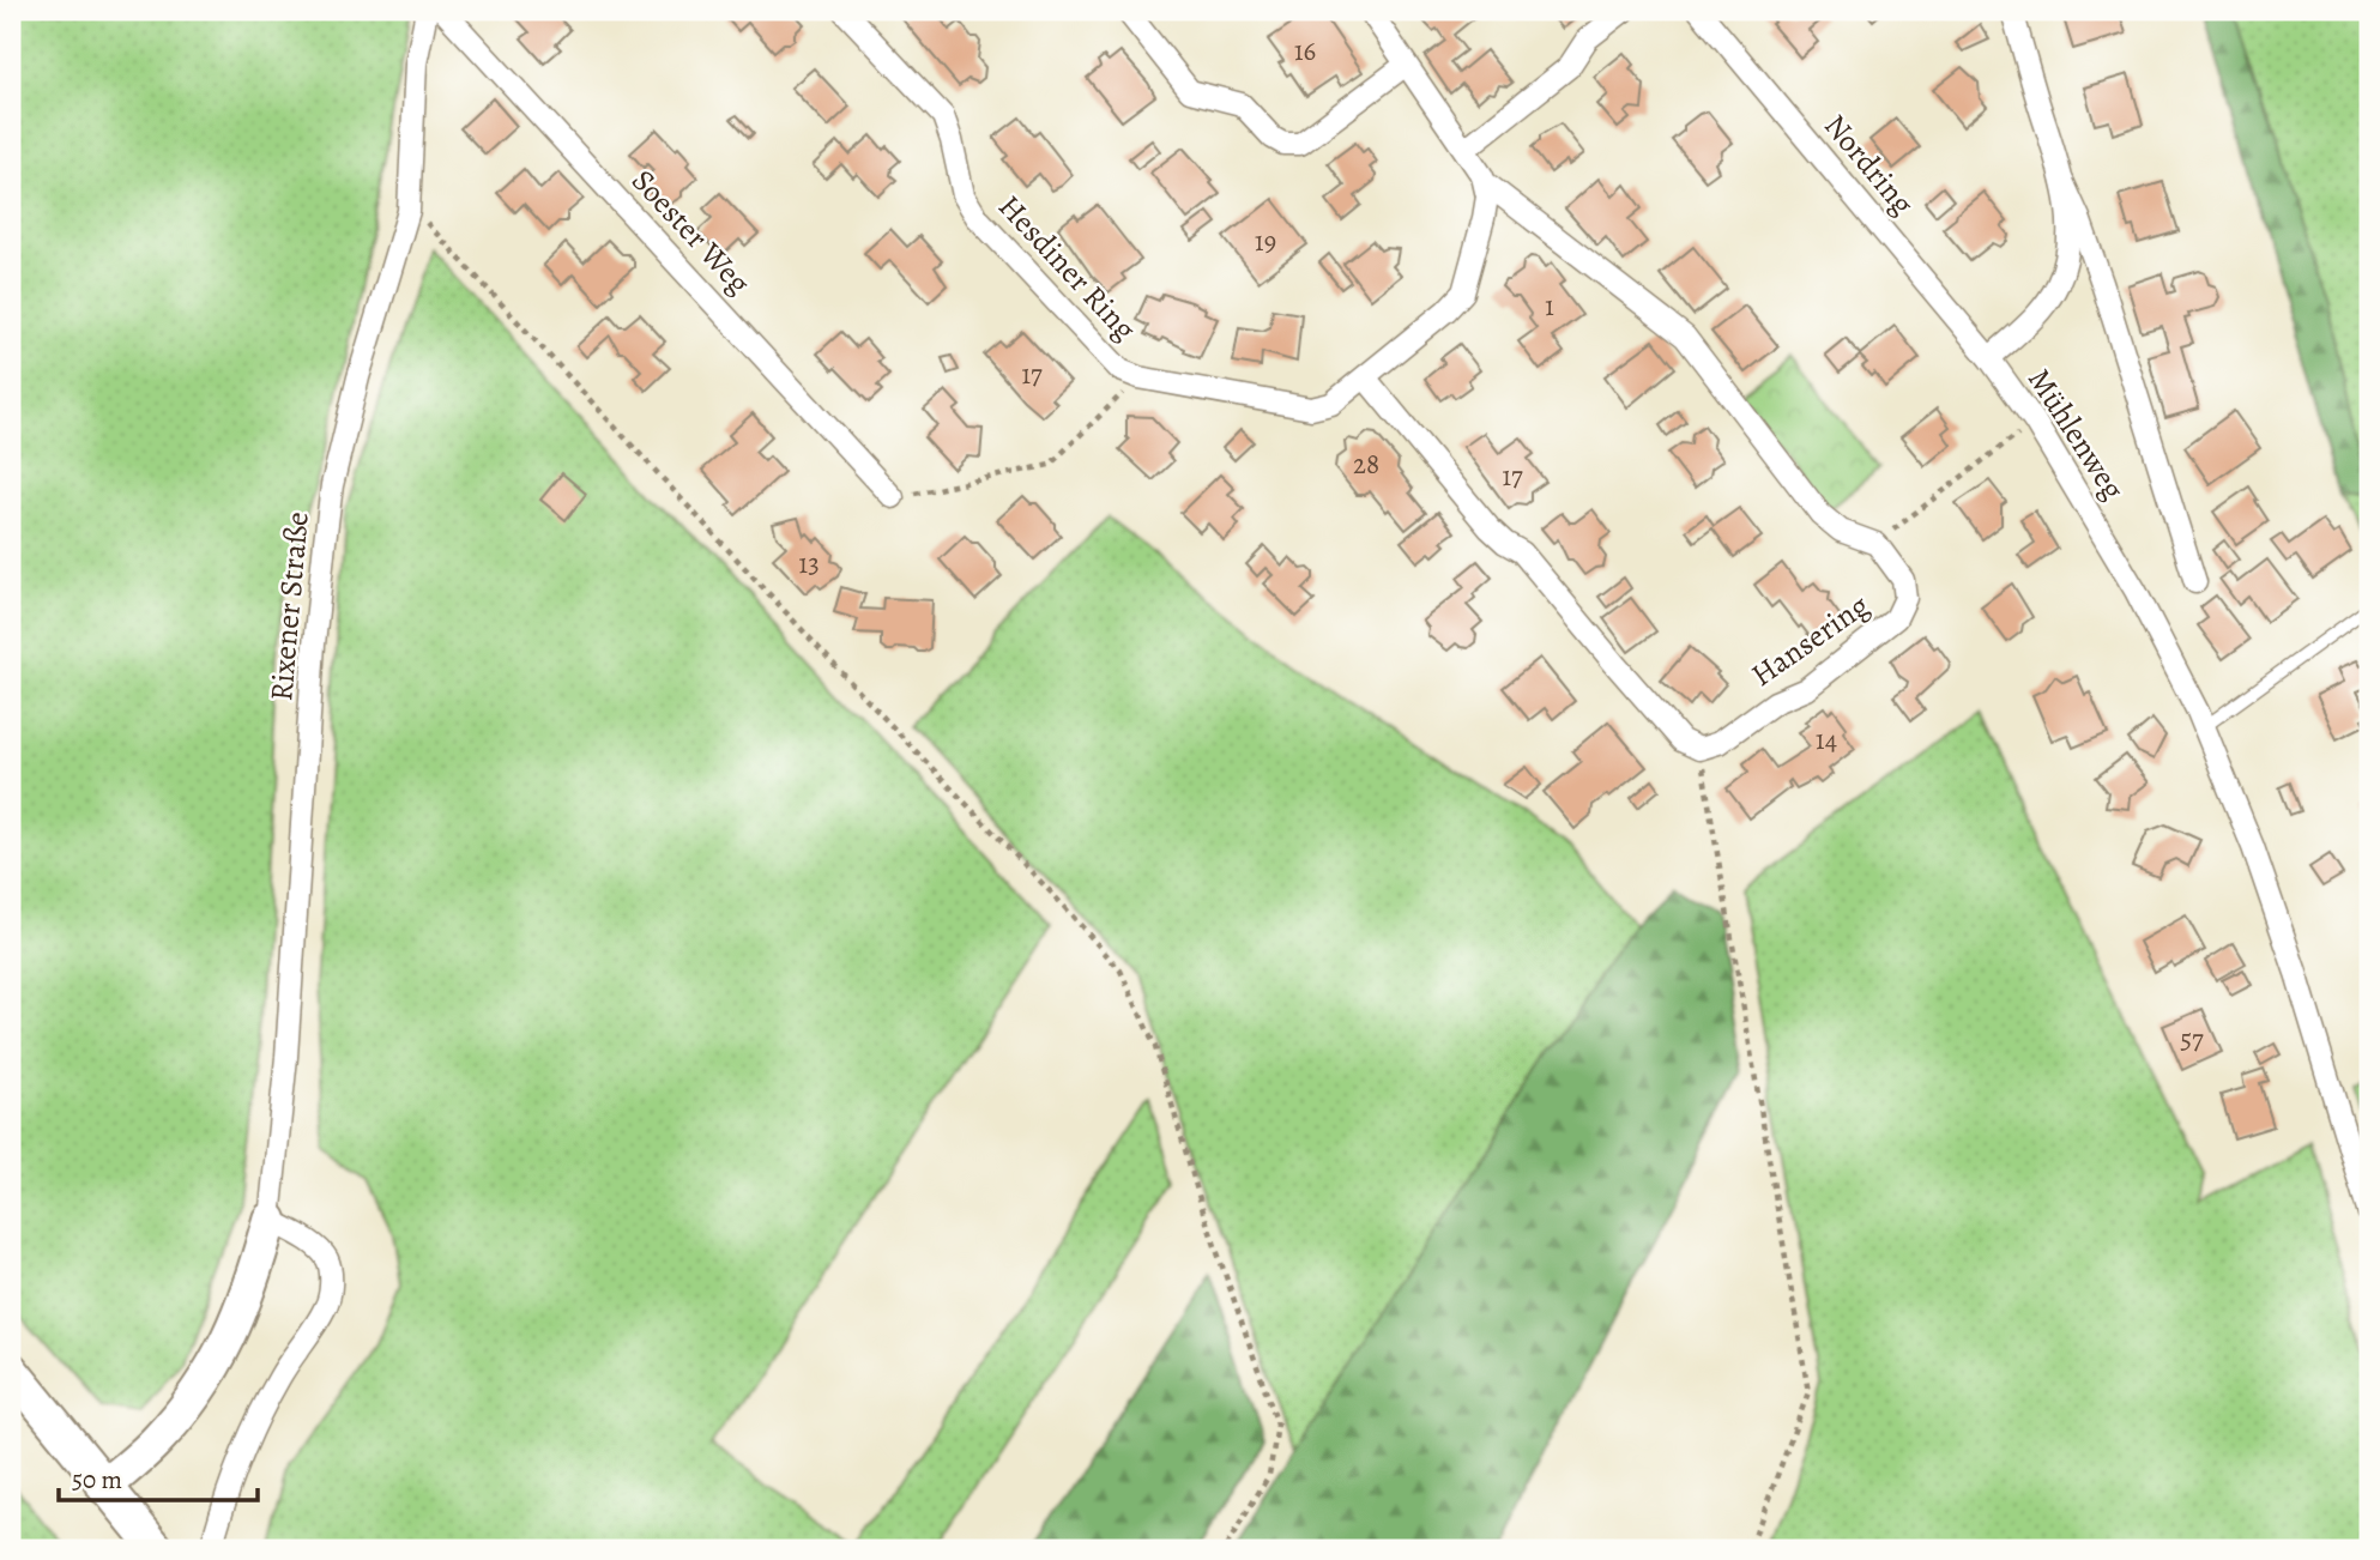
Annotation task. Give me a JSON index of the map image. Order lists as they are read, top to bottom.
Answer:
{
  "streets": {
    "street": [
      "Nordring",
      "Soester Weg",
      "Hesdiner Ring",
      "Mühlenweg",
      "Rixener Straße",
      "Hansering"
    ]
  },
  "crossings": [
    ["Nordring", "Mühlenweg"]
  ],
  "house_numbers": [
    "16",
    "19",
    "1",
    "17",
    "28",
    "17",
    "13",
    "14",
    "57"
  ],
  "scale_bar": "50 m"
}
